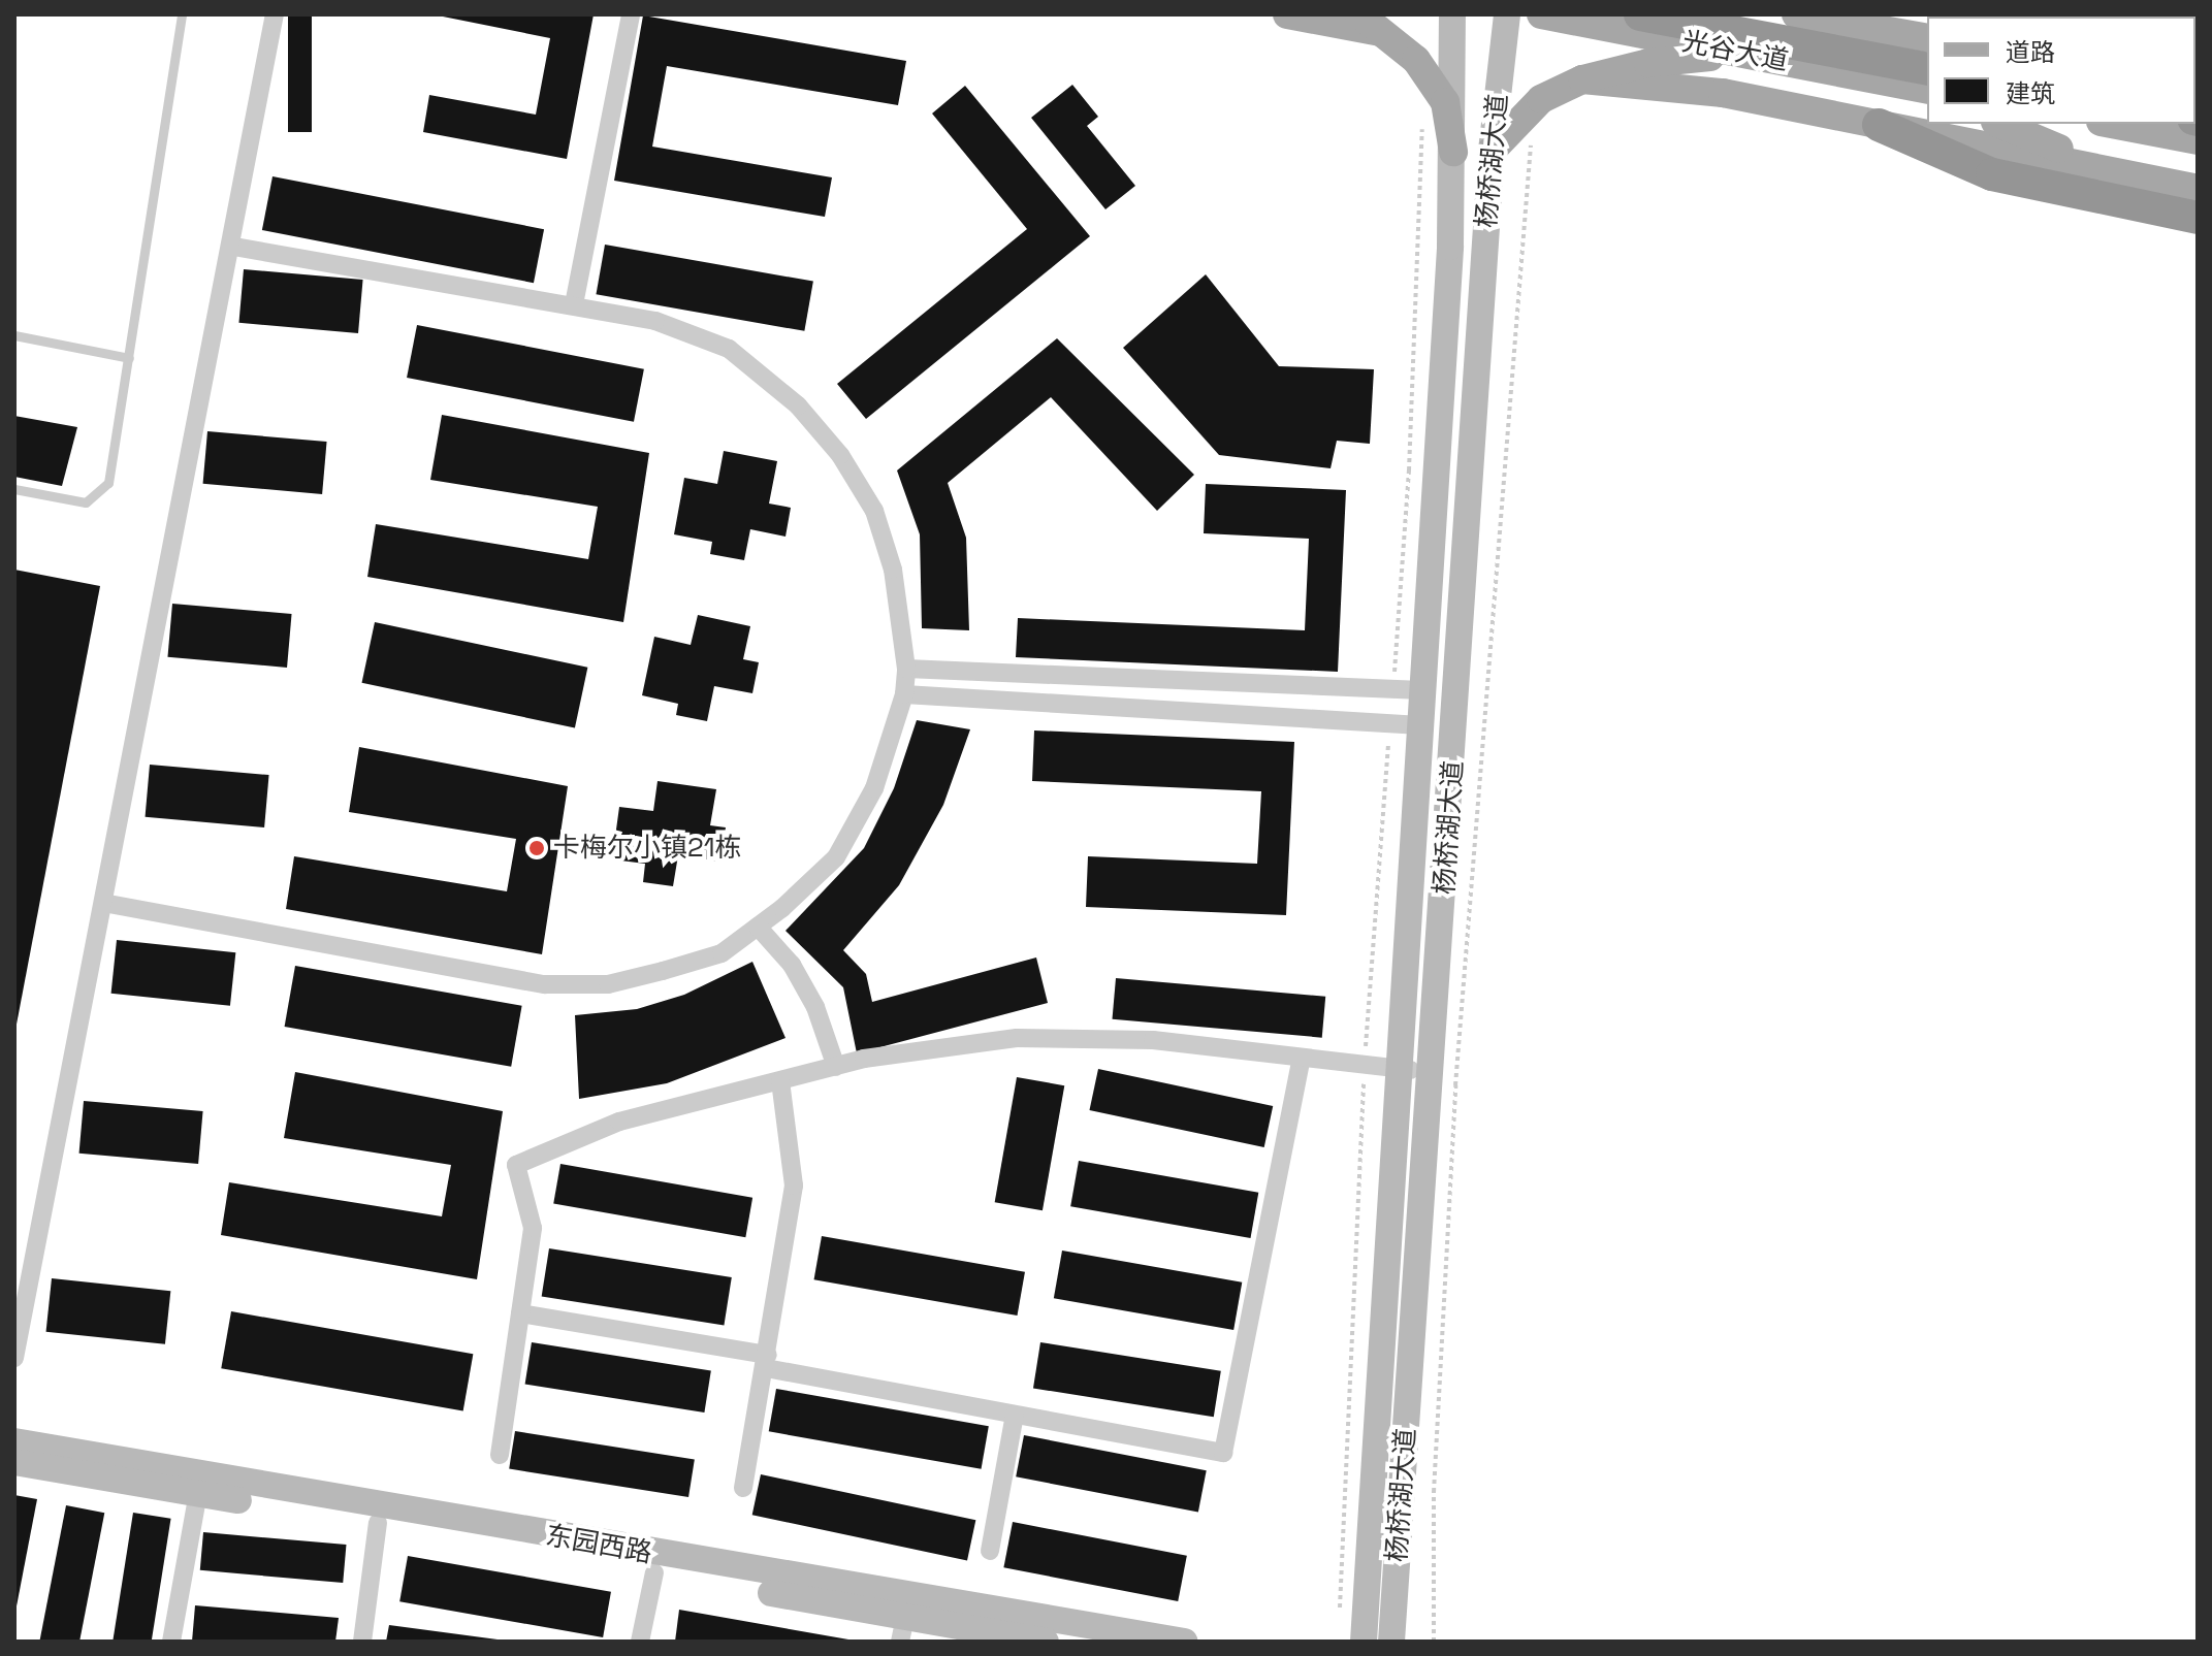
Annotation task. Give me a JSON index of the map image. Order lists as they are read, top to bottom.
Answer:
{
  "streets": {
    "main road": ["光谷大道", "杨桥湖大道", "东园西路"]
  },
  "places": ["卡梅尔小镇21栋"],
  "legend": ["道路", "建筑"]
}
